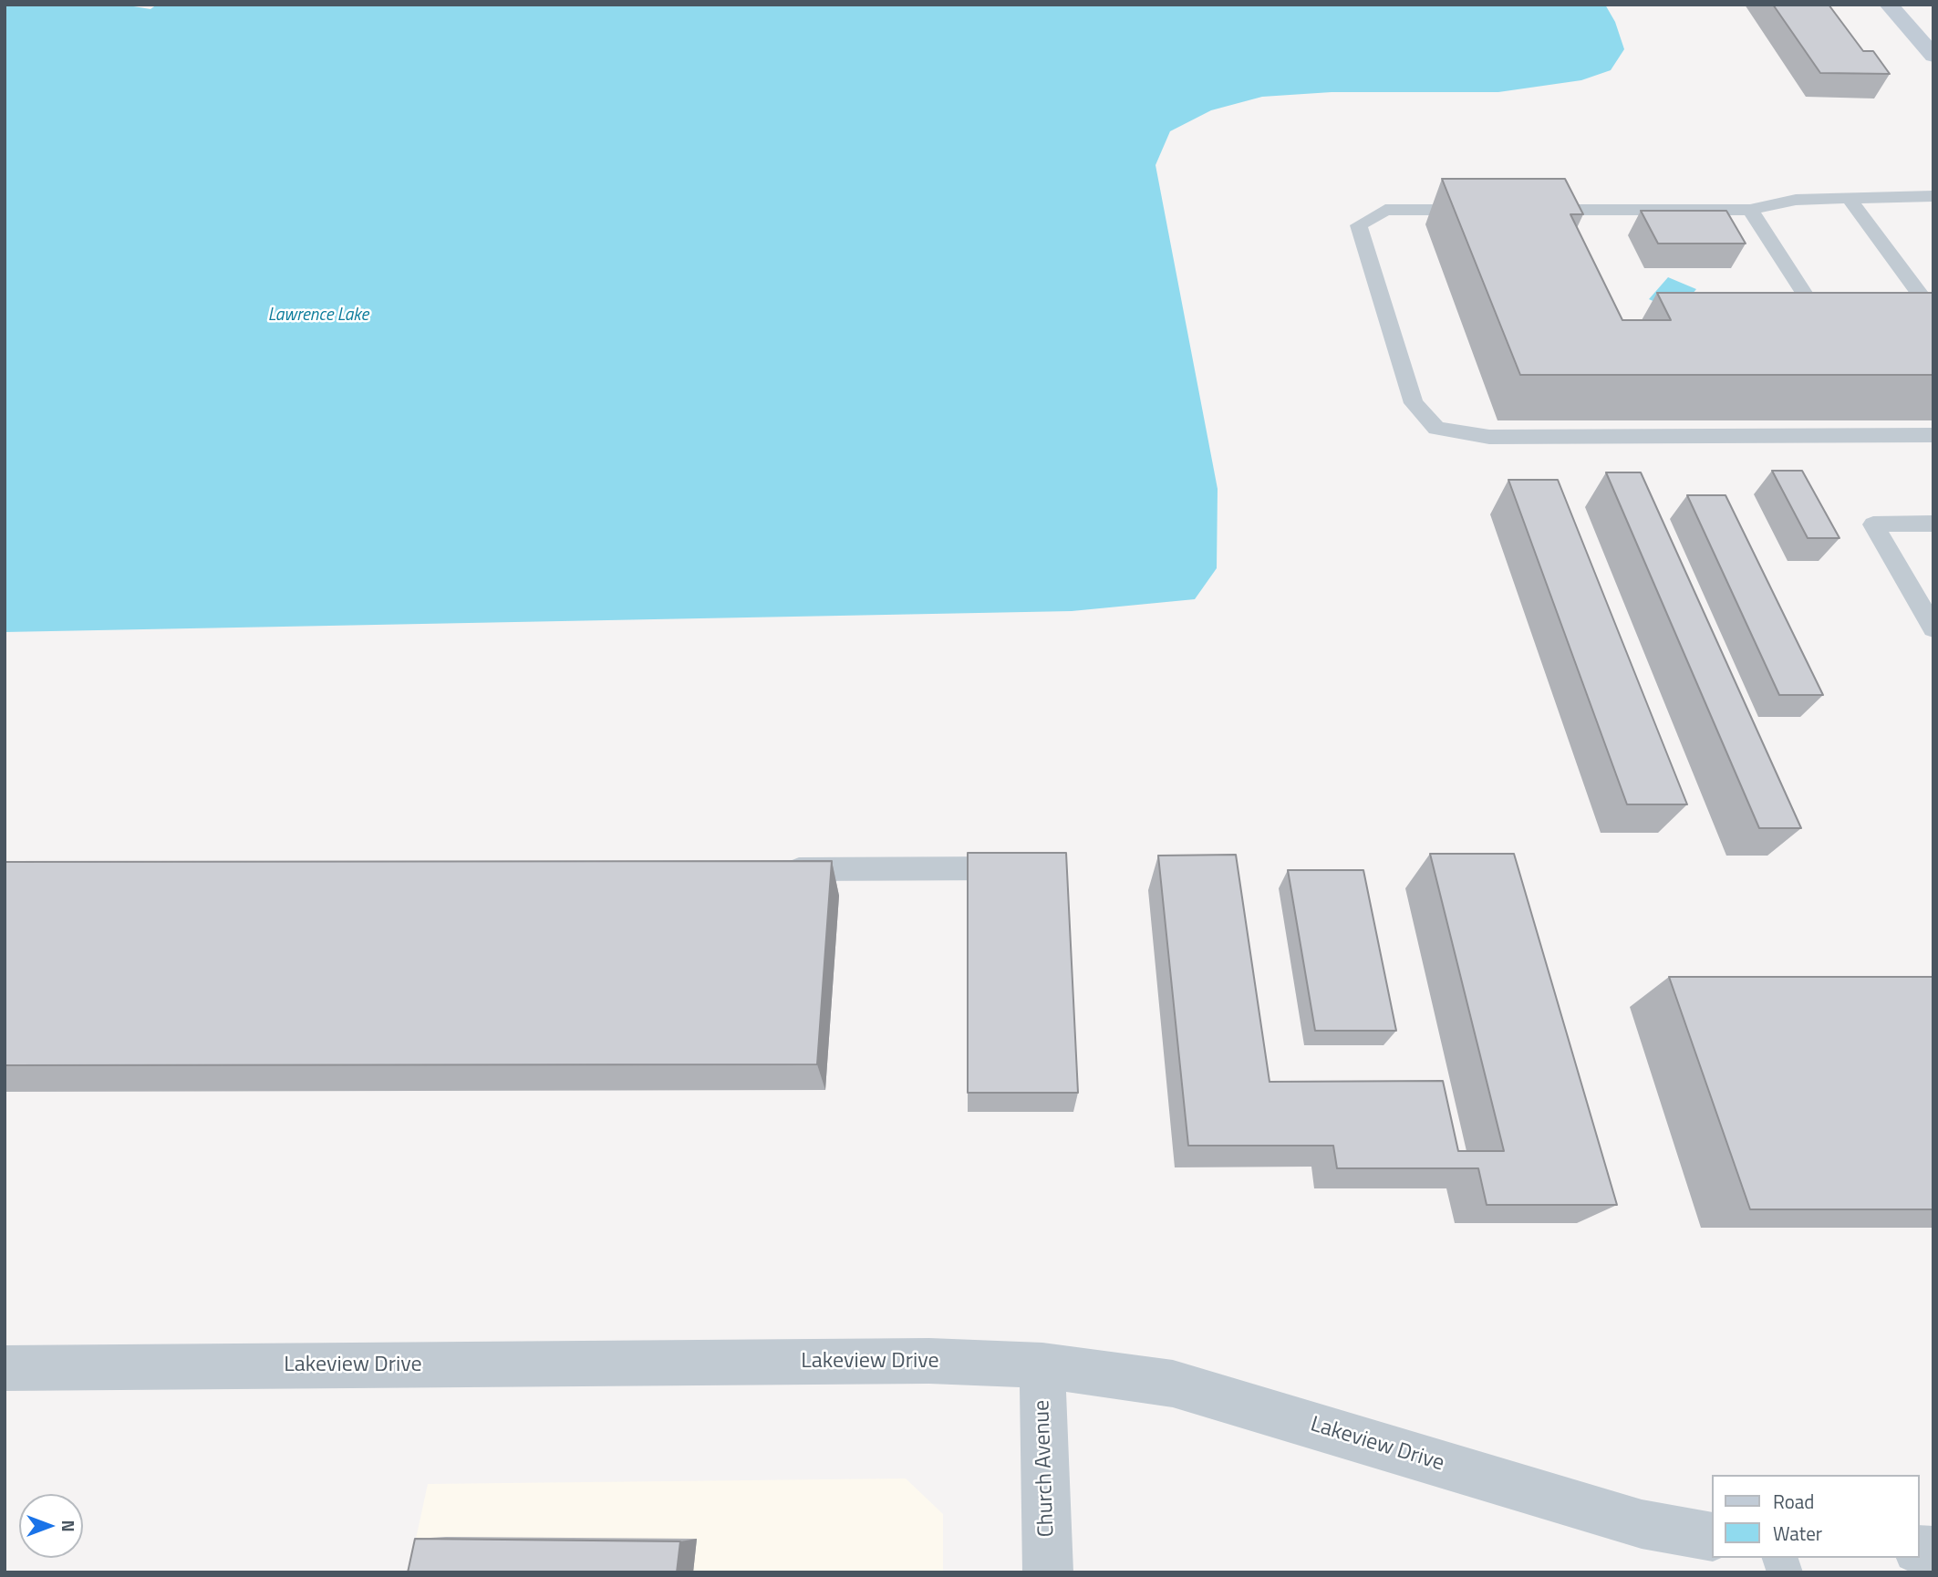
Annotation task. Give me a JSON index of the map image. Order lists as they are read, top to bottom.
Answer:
{
  "streets": {
    "street": ["Lakeview Drive", "Church Avenue"]
  },
  "crossings": [
    ["Lakeview Drive", "Church Avenue"]
  ],
  "water": ["Lawrence Lake"],
  "legend": ["Road", "Water"],
  "north": "right"
}
